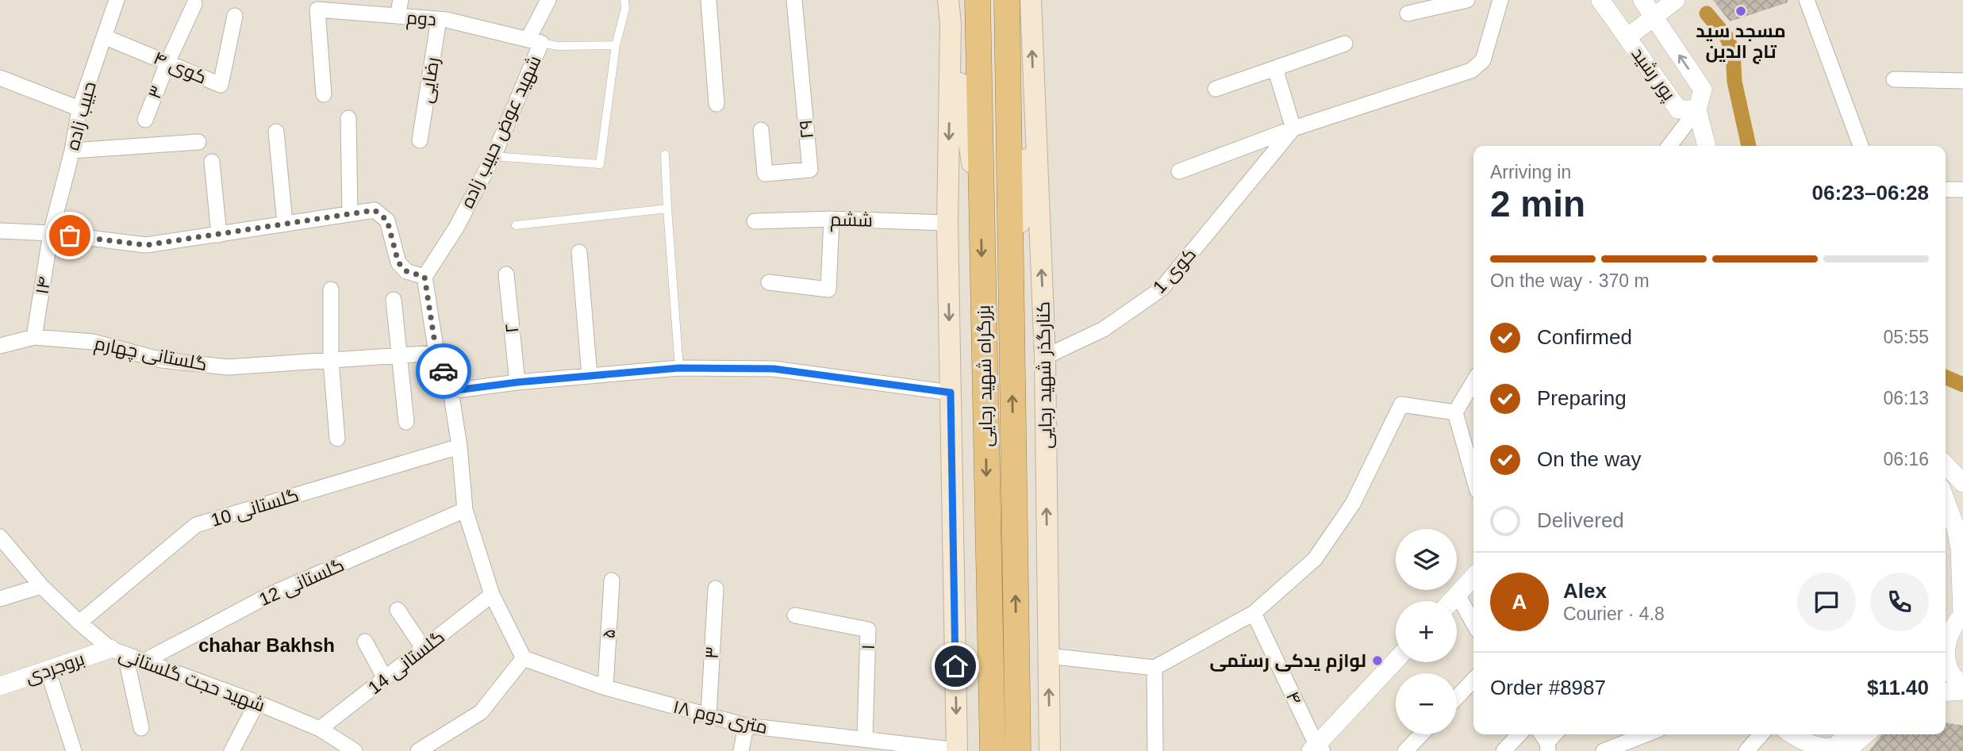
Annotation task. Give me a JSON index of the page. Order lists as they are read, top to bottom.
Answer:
{
  "streets": {
    "highway": ["بزرگراه شهید رجایی"],
    "main road": ["کنارگذر شهید رجایی"],
    "street": [
      "دوم",
      "کوی ۴",
      "پور رشید",
      "رضایی",
      "۳",
      "حبیب زاده",
      "۲۹",
      "شهید عوض حبیب زاده",
      "ششم",
      "کوی 1",
      "۱۴",
      "۲",
      "گلستانی چهارم",
      "گلستانی 10",
      "گلستانی 12",
      "۵",
      "۱",
      "گلستانی 14",
      "بروجردی",
      "شهید حجت گلستانی",
      "۴",
      "۱۸ متری دوم"
    ]
  },
  "crossings": [
    ["دوم", "رضایی"],
    ["دوم", "شهید عوض حبیب زاده"],
    ["کوی ۴", "۳"],
    ["کوی ۴", "حبیب زاده"],
    ["۳", "۱۸ متری دوم"],
    ["حبیب زاده", "۱۴"],
    ["کوی 1", "کنارگذر شهید رجایی"],
    ["۱۴", "گلستانی چهارم"],
    ["گلستانی 10", "شهید حجت گلستانی"],
    ["گلستانی 12", "شهید حجت گلستانی"],
    ["۵", "۱۸ متری دوم"],
    ["۱", "۱۸ متری دوم"],
    ["گلستانی 14", "شهید حجت گلستانی"],
    ["بروجردی", "شهید حجت گلستانی"]
  ],
  "districts": ["chahar Bakhsh"],
  "places": ["مسجد سید تاج الدین", "لوازم یدکی رستمی"],
  "page": {
    "heading": ["2 min", "Arriving in", "06:23–06:28"],
    "panel": [
      "Alex",
      "Courier · 4.8",
      "Order #8987",
      "$11.40"
    ],
    "bar": "On the way · 370 m",
    "list": [
      ["Confirmed", "05:55"],
      ["Preparing", "06:13"],
      ["On the way", "06:16"],
      "Delivered"
    ],
    "map_buttons": ["+", "−"],
    "round": "A"
  }
}
